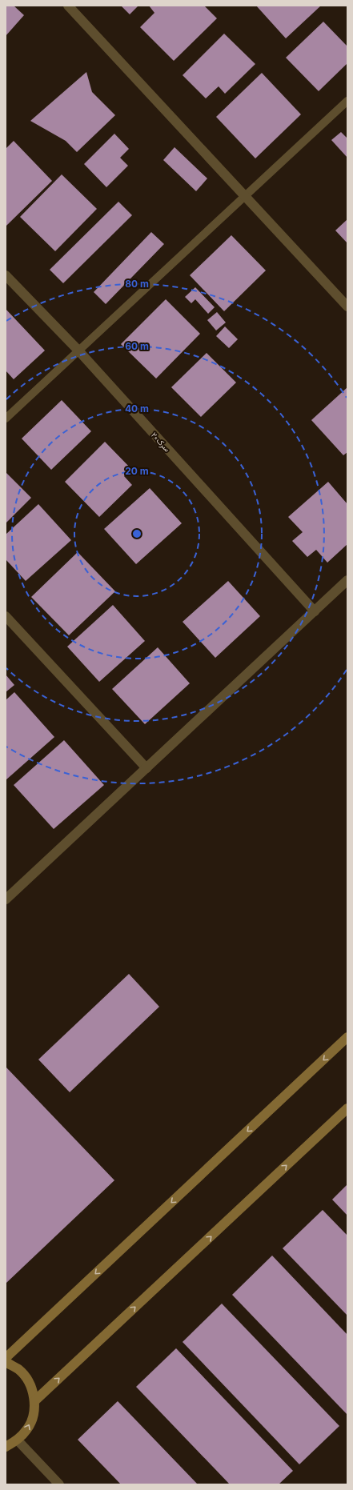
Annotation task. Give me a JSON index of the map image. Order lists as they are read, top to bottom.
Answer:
{
  "streets": {
    "street": ["سرک۲۰"]
  },
  "rings": [
    "80 m",
    "60 m",
    "40 m",
    "20 m"
  ]
}
